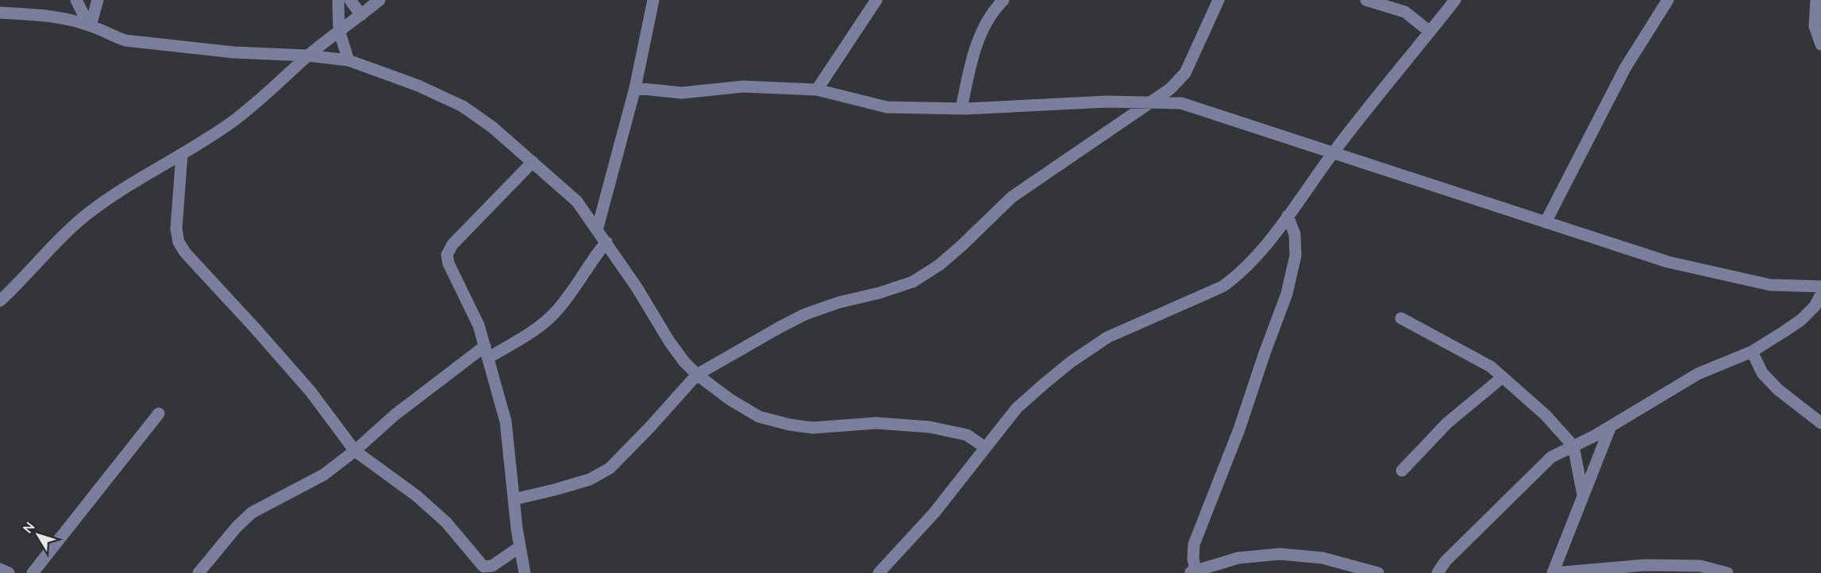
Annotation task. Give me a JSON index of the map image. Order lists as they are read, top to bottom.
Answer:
{
  "north": "top left"
}
